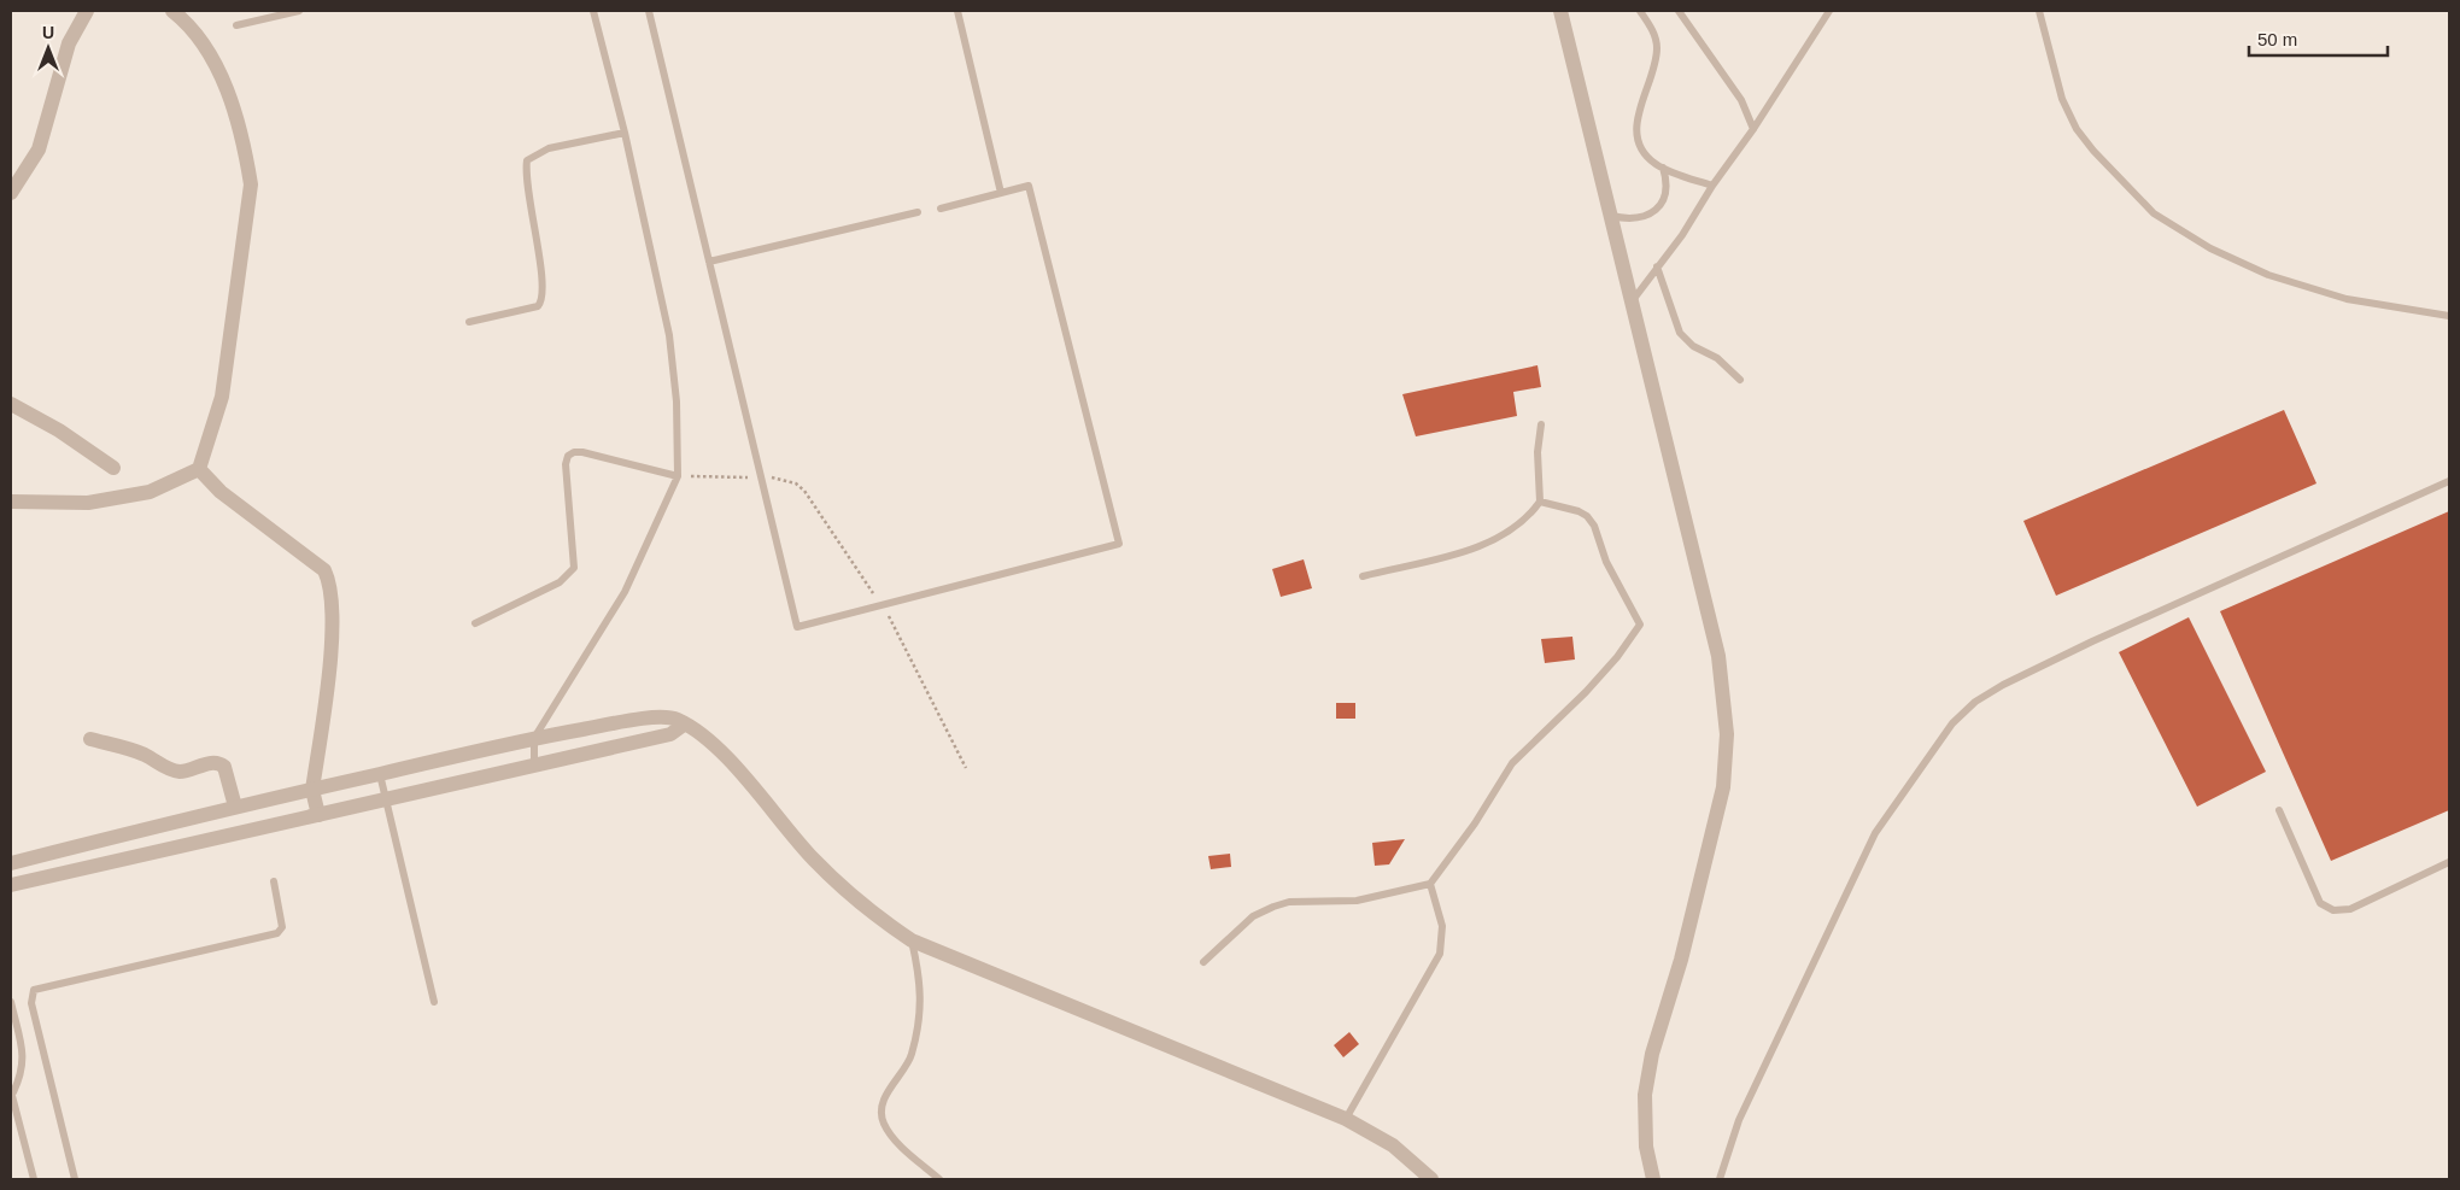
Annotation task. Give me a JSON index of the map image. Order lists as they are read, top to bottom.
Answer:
{
  "scale_bar": "50 m",
  "north": "top"
}
